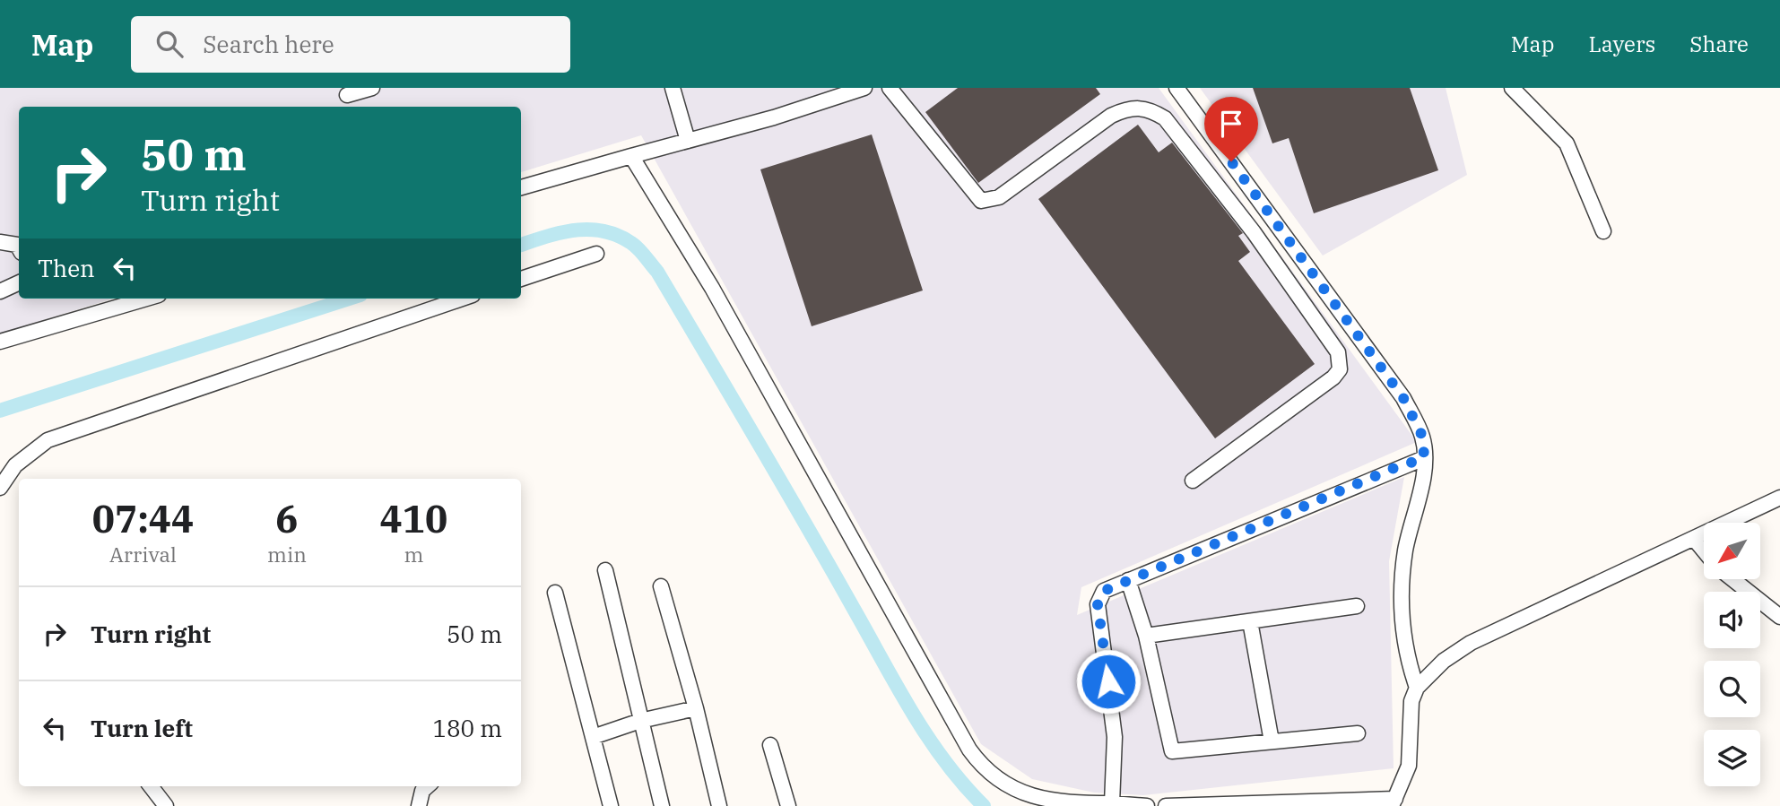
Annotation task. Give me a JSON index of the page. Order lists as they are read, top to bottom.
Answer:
{
  "north": "bottom left",
  "page": {
    "header": "Map",
    "search": "Search here",
    "nav": ["Map", "Layers", "Share"],
    "turn": ["50 m", "Turn right"],
    "then": "Then",
    "eta": [
      "07:44",
      "Arrival",
      "6",
      "min",
      "410",
      "m"
    ],
    "list": [
      {
        "name": "Turn right",
        "value": "50 m"
      },
      {
        "name": "Turn left",
        "value": "180 m"
      }
    ]
  }
}
